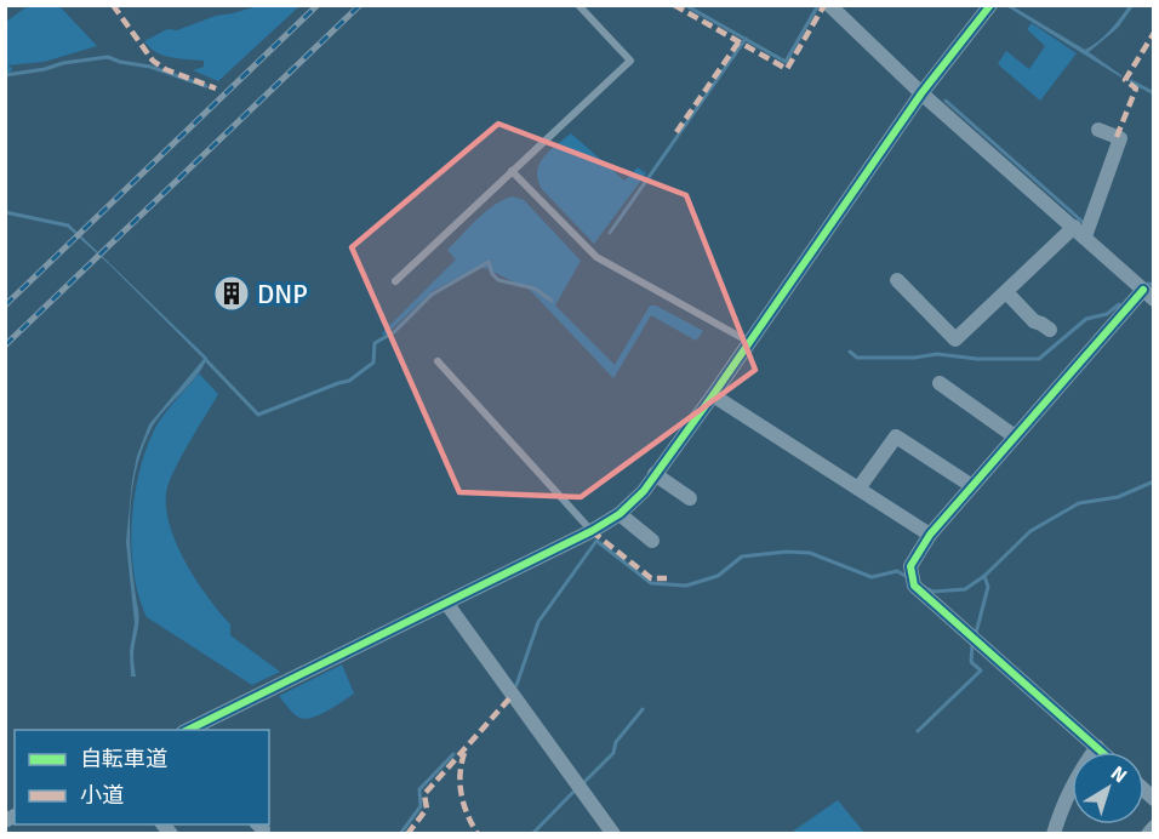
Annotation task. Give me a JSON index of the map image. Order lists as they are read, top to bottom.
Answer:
{
  "places": {
    "building": ["DNP"]
  },
  "legend": ["自転車道", "小道"],
  "north": "top right"
}
